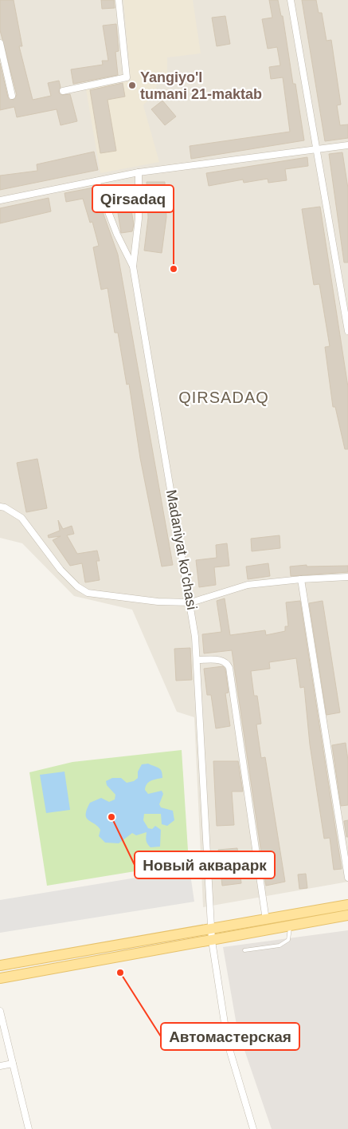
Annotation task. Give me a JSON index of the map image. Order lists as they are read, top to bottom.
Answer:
{
  "streets": {
    "street": ["Madaniyat ko'chasi"]
  },
  "districts": ["QIRSADAQ"],
  "places": [
    "Yangiyo'l tumani 21-maktab",
    "Qirsadaq",
    "Новый акварарк",
    "Автомастерская"
  ]
}
